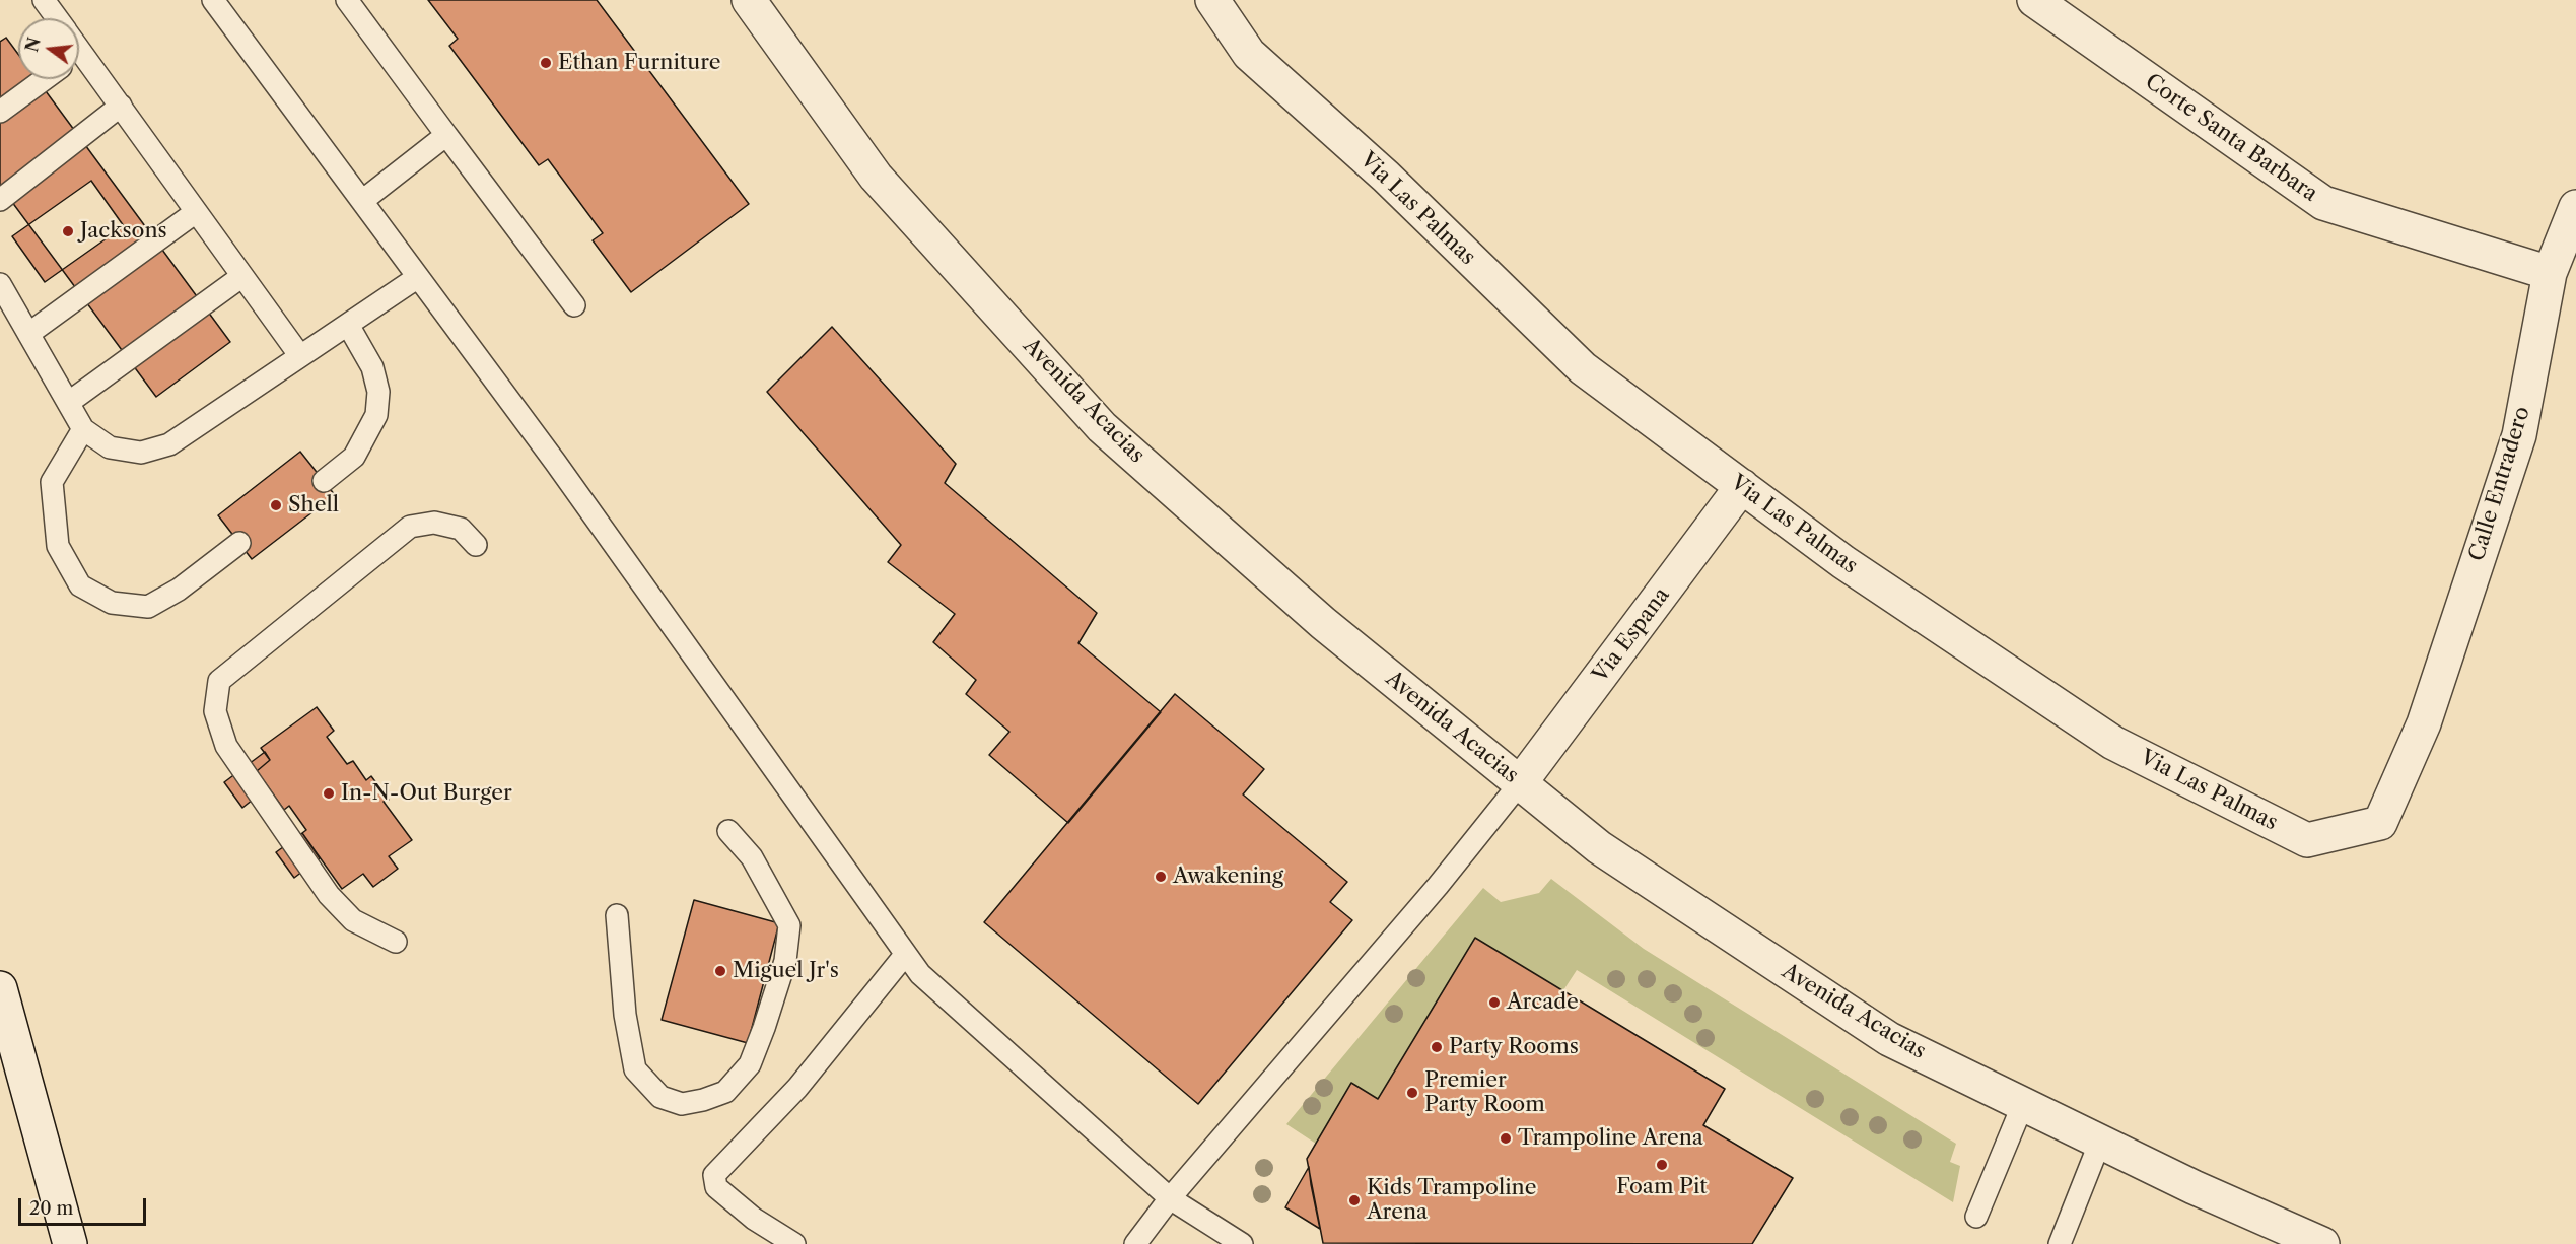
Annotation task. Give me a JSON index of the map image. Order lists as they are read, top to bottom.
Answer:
{
  "streets": {
    "street": [
      "Corte Santa Barbara",
      "Via Las Palmas",
      "Avenida Acacias",
      "Calle Entradero",
      "Via Espana"
    ]
  },
  "crossings": [
    ["Corte Santa Barbara", "Calle Entradero"],
    ["Via Las Palmas", "Calle Entradero"],
    ["Via Las Palmas", "Via Espana"],
    ["Avenida Acacias", "Via Espana"]
  ],
  "places": [
    "Ethan Furniture",
    "Jacksons",
    "Shell",
    "In-N-Out Burger",
    "Awakening",
    "Miguel Jr's",
    "Arcade",
    "Party Rooms",
    "Premier Party Room",
    "Trampoline Arena",
    "Foam Pit",
    "Kids Trampoline Arena"
  ],
  "scale_bar": "20 m",
  "north": "left"
}
